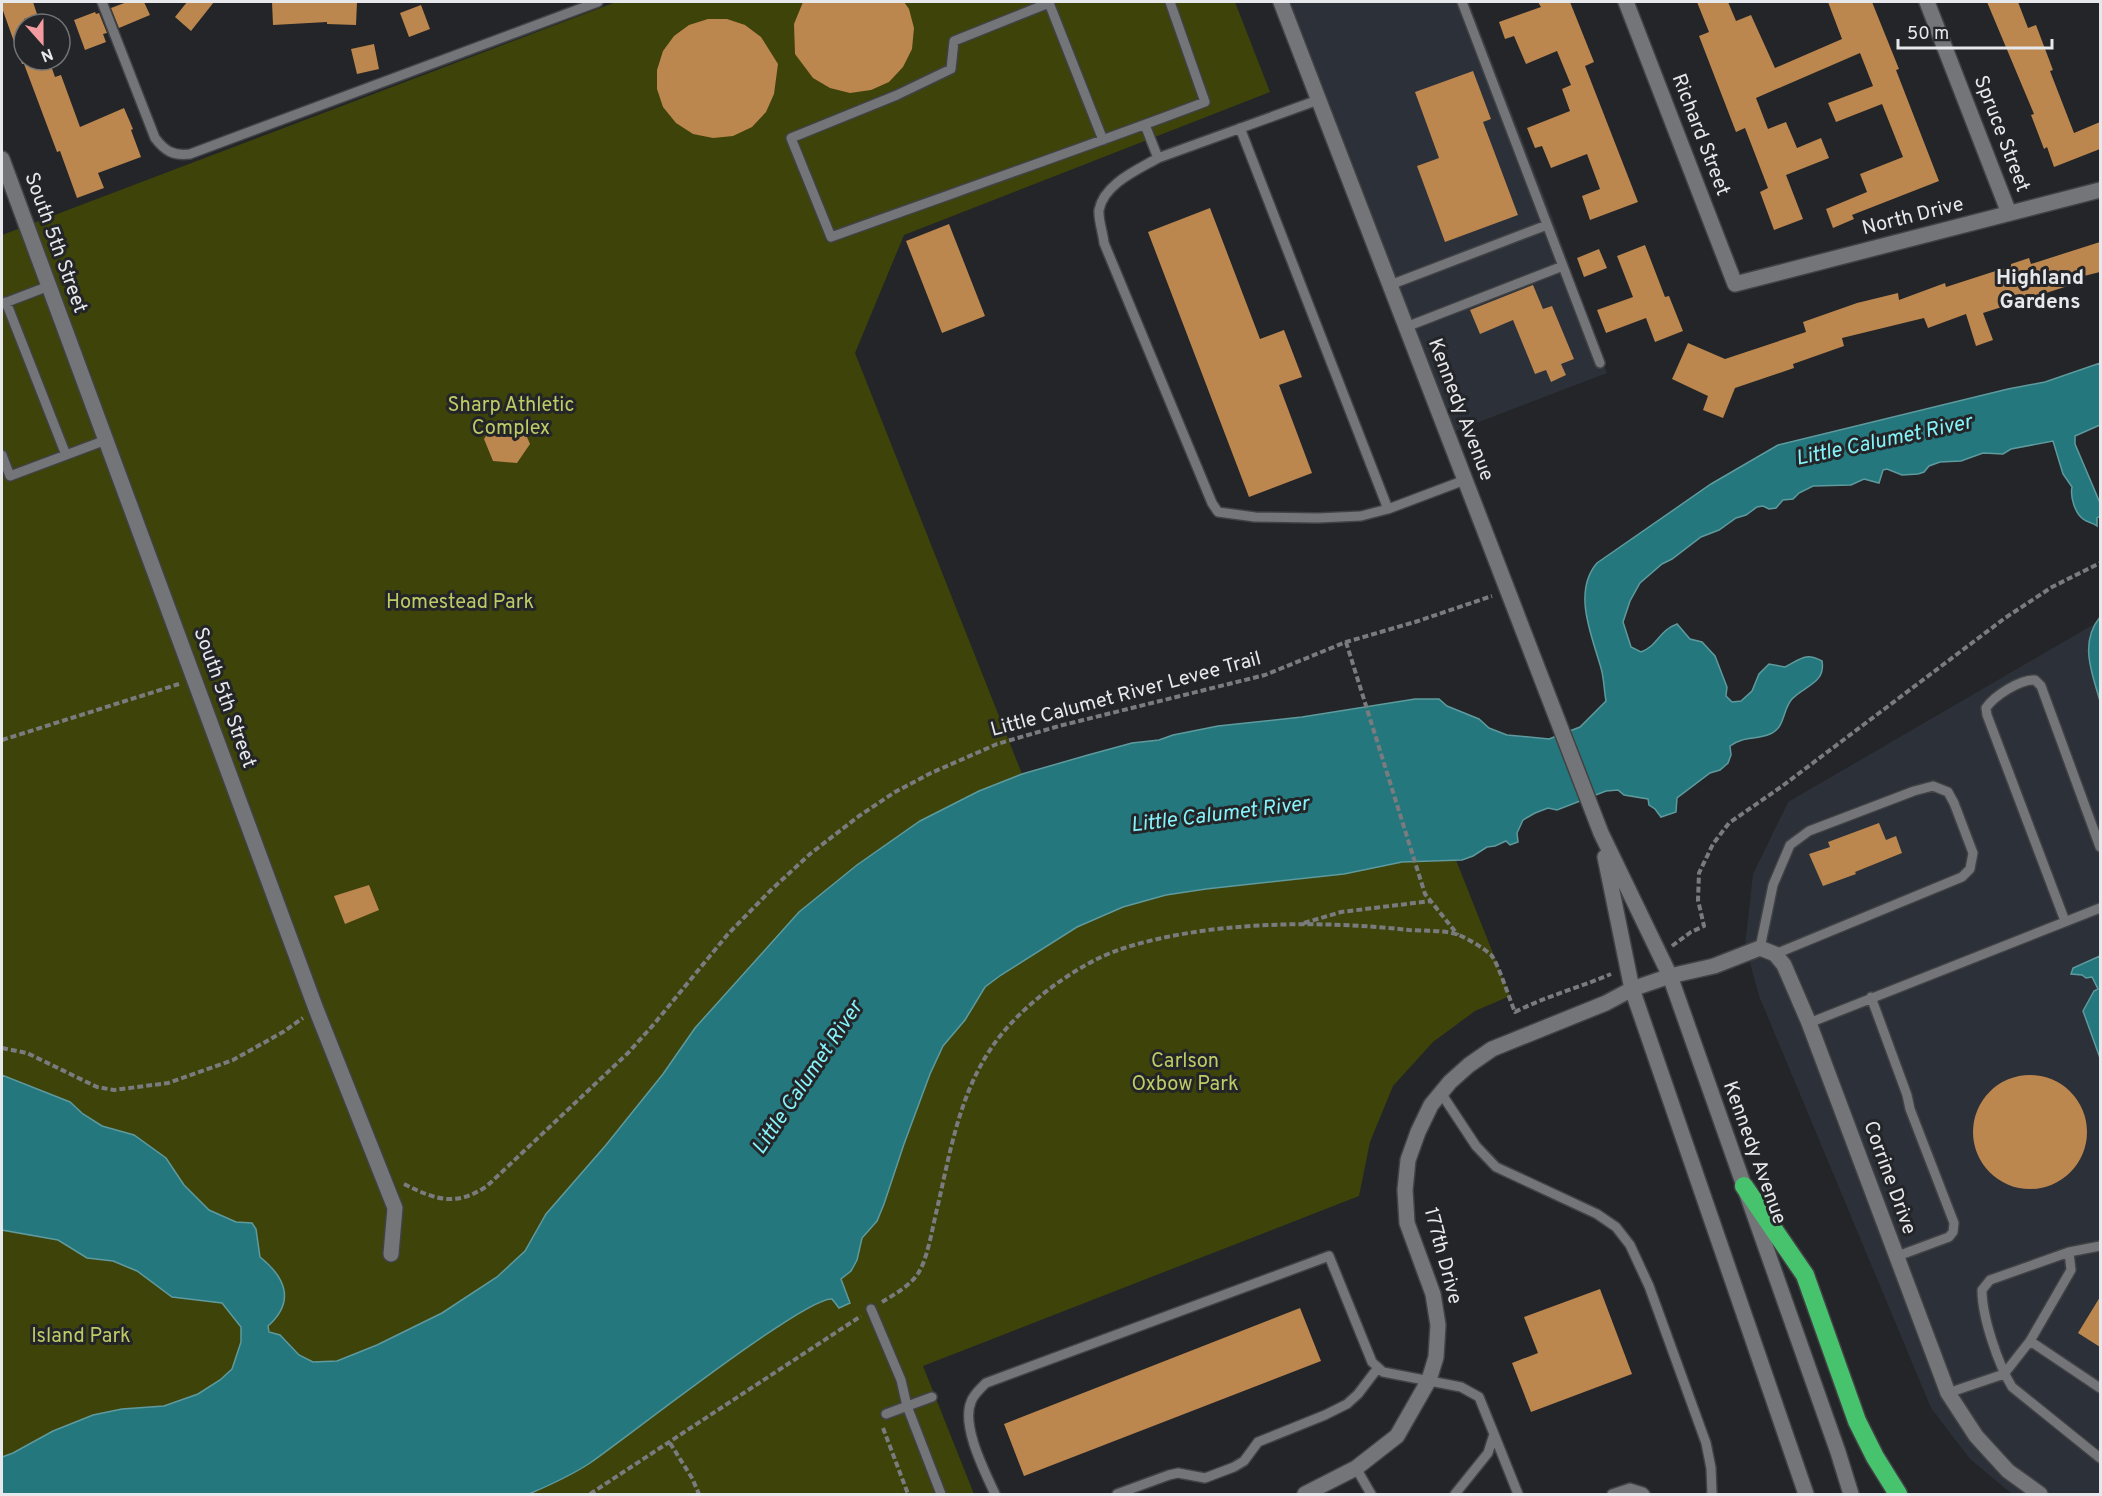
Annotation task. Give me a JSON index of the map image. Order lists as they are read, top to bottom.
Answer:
{
  "streets": {
    "street": [
      "Spruce Street",
      "Richard Street",
      "North Drive",
      "South 5th Street",
      "Kennedy Avenue",
      "Corrine Drive",
      "177th Drive"
    ],
    "path": ["Little Calumet River Levee Trail"]
  },
  "crossings": [
    ["Spruce Street", "North Drive"],
    ["Richard Street", "North Drive"],
    ["South 5th Street", "Little Calumet River Levee Trail"],
    ["Kennedy Avenue", "Little Calumet River Levee Trail"],
    ["Kennedy Avenue", "177th Drive"]
  ],
  "districts": ["Highland Gardens"],
  "water": ["Little Calumet River"],
  "parks": [
    "Sharp Athletic Complex",
    "Homestead Park",
    "Carlson Oxbow Park",
    "Island Park"
  ],
  "scale_bar": "50 m",
  "north": "bottom"
}
